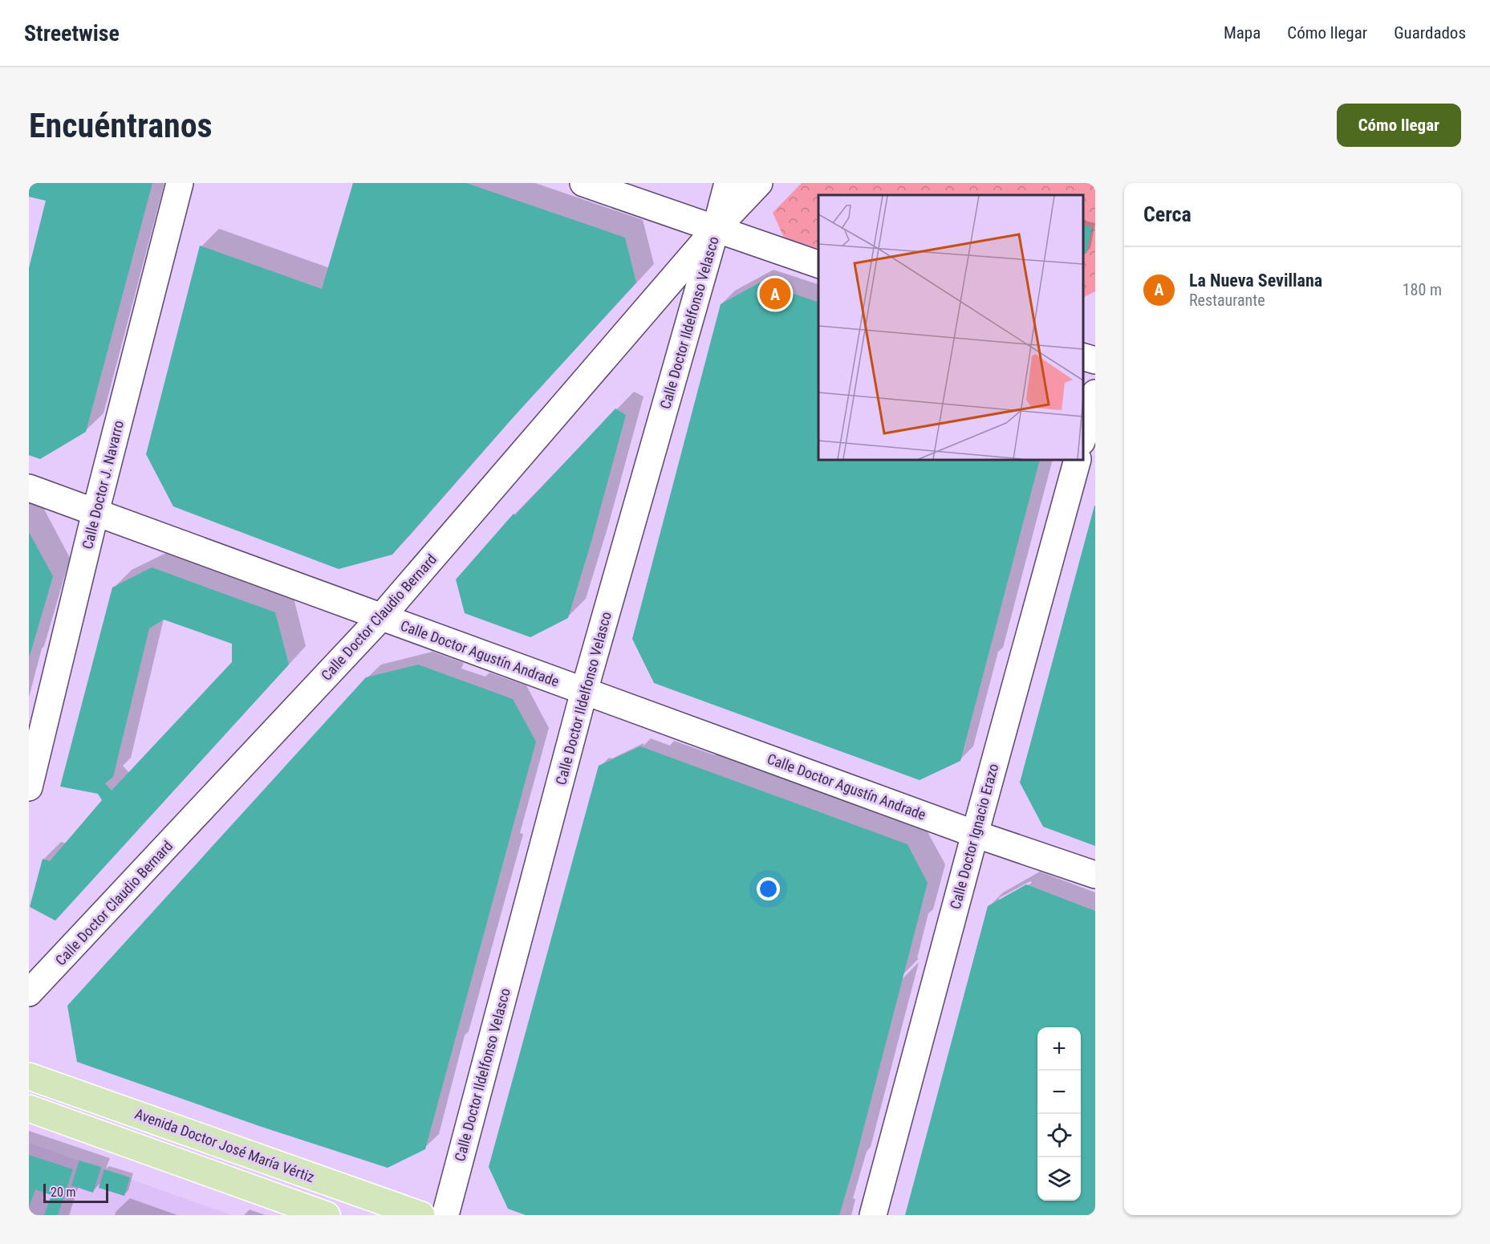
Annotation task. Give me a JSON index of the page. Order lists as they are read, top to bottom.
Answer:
{
  "streets": {
    "main road": ["Avenida Doctor José María Vértiz"],
    "street": [
      "Calle Doctor Ildelfonso Velasco",
      "Calle Doctor J. Navarro",
      "Calle Doctor Claudio Bernard",
      "Calle Doctor Agustín Andrade",
      "Calle Doctor Ignacio Erazo"
    ]
  },
  "crossings": [
    ["Calle Doctor Ildelfonso Velasco", "Calle Doctor Claudio Bernard"],
    ["Calle Doctor Ildelfonso Velasco", "Calle Doctor Agustín Andrade"],
    ["Calle Doctor J. Navarro", "Calle Doctor Agustín Andrade"],
    ["Calle Doctor Claudio Bernard", "Calle Doctor Agustín Andrade"],
    ["Calle Doctor Agustín Andrade", "Calle Doctor Ignacio Erazo"]
  ],
  "scale_bar": "20 m",
  "page": {
    "header": "Streetwise",
    "nav": ["Mapa", "Cómo llegar", "Guardados"],
    "buttons": "Cómo llegar",
    "title": "Encuéntranos",
    "heading": "Cerca",
    "list": [
      {
        "mark": "A",
        "name": "La Nueva Sevillana",
        "note": "Restaurante",
        "value": "180 m"
      }
    ],
    "pins": "A",
    "map_buttons": ["+", "−"],
    "scale": "20 m"
  }
}
